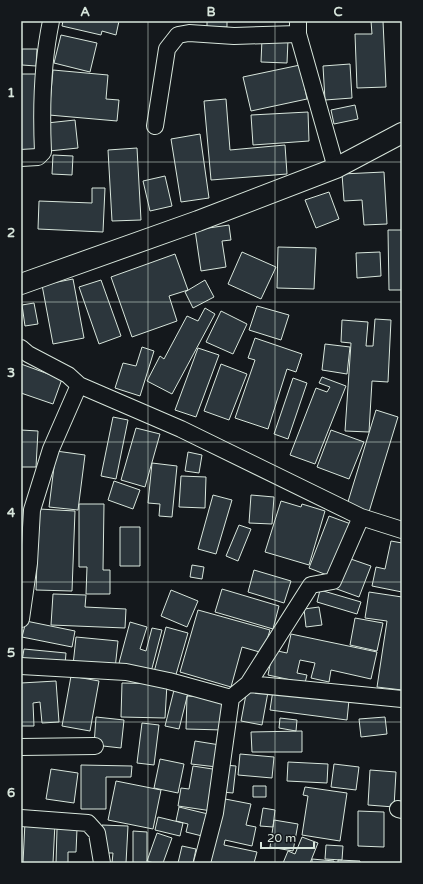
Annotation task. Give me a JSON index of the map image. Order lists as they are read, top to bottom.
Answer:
{
  "scale_bar": "20 m",
  "grid": {
    "columns": ["A", "B", "C"],
    "rows": [
      "1",
      "2",
      "3",
      "4",
      "5",
      "6"
    ]
  }
}
